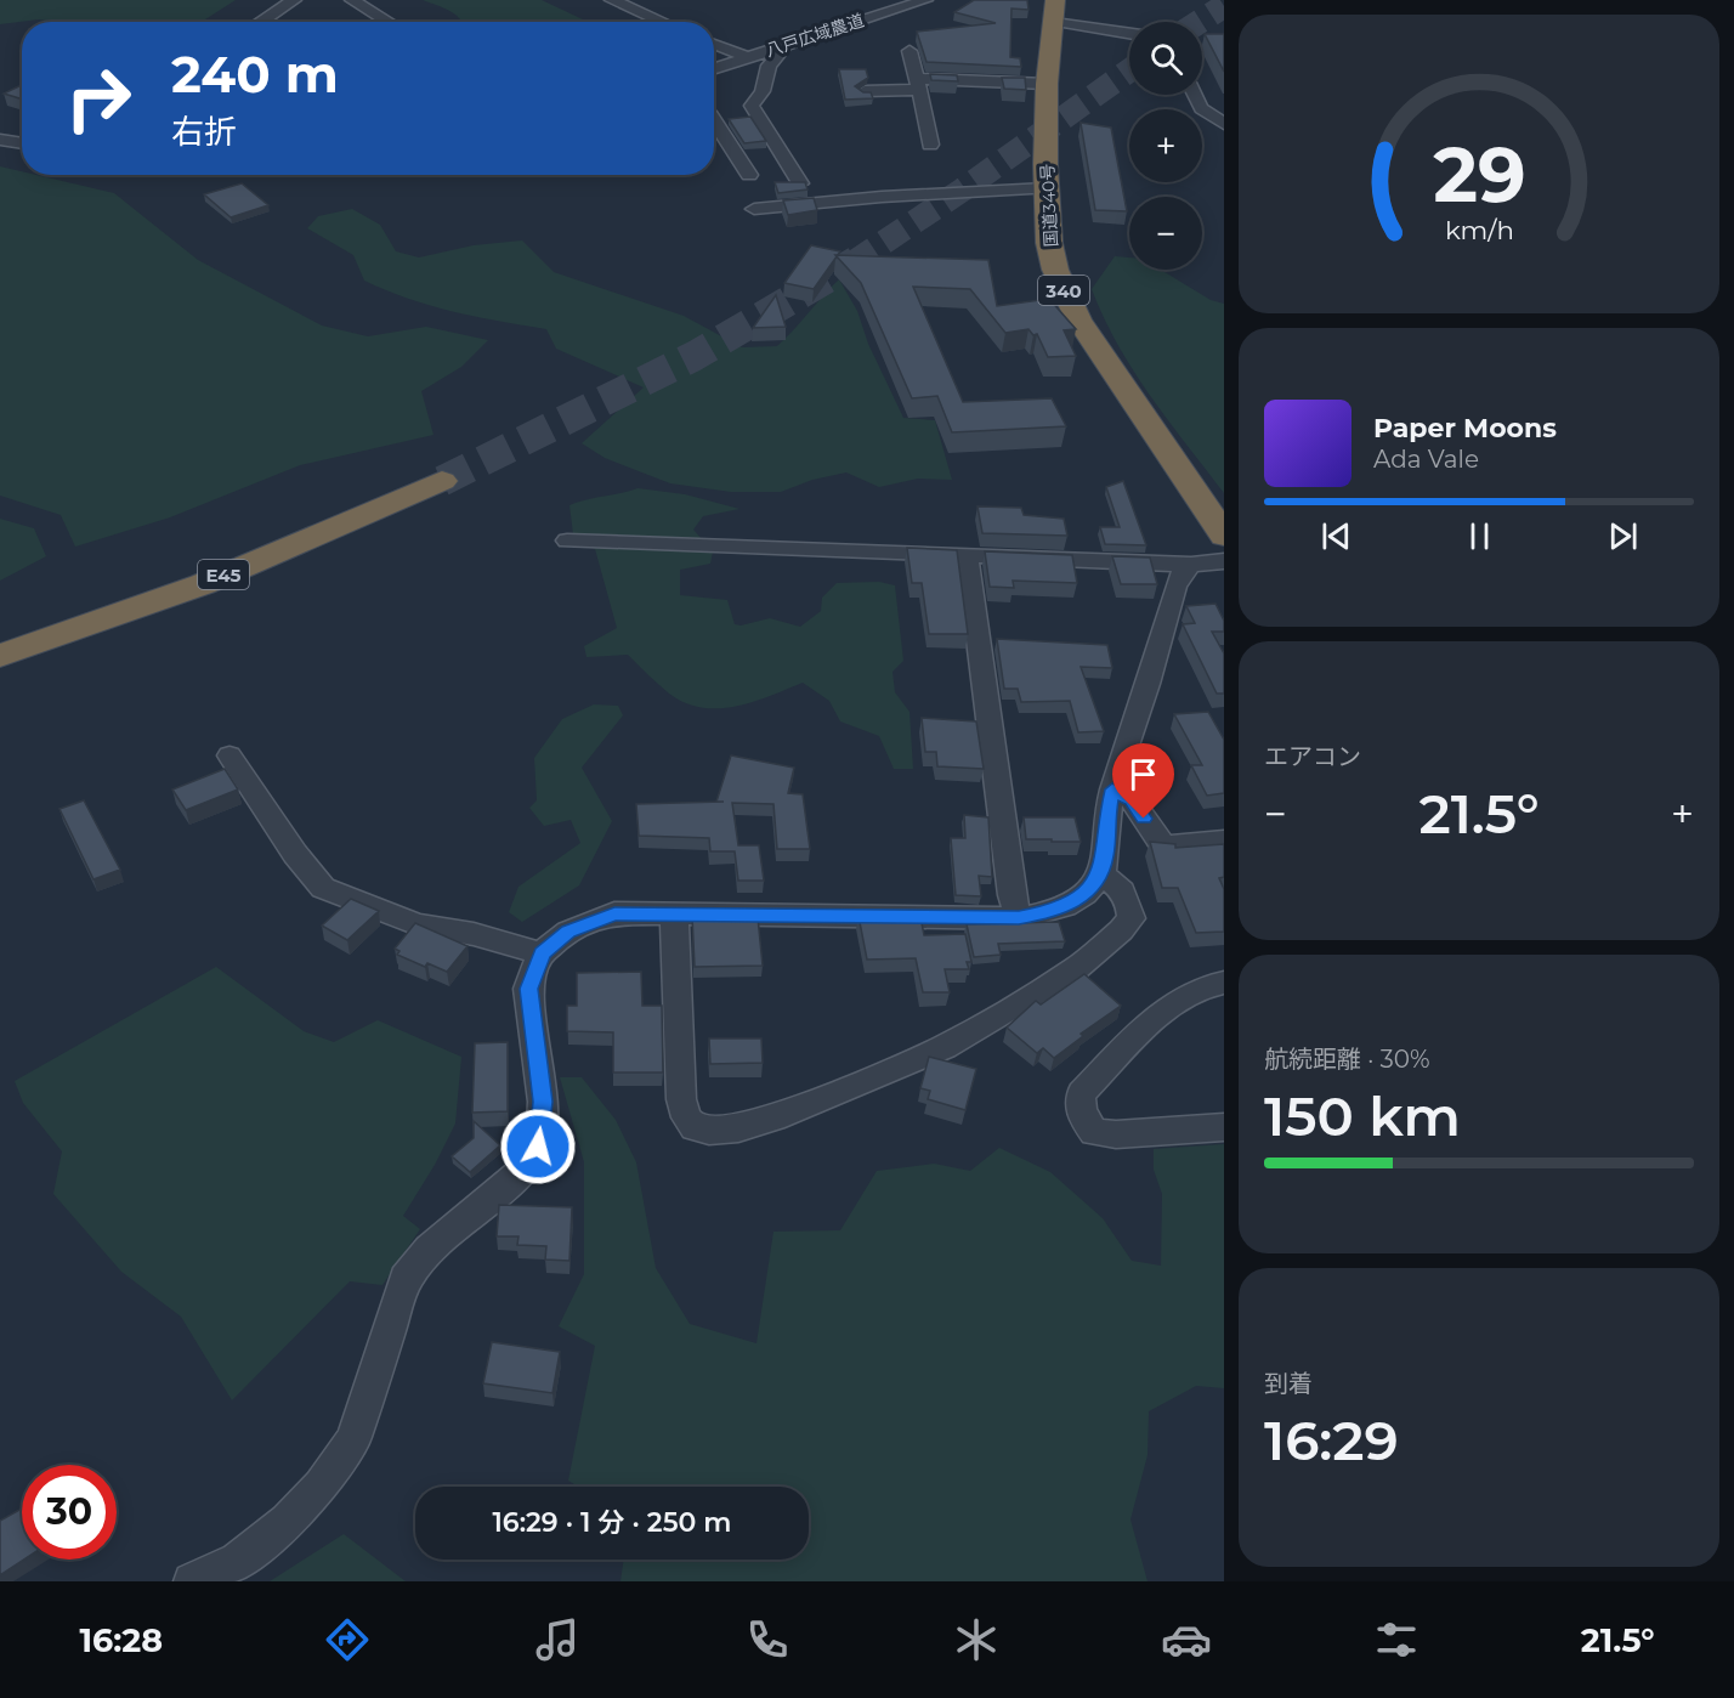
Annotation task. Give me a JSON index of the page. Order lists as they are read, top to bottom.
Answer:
{
  "streets": {
    "highway": ["国道340号", "340", "E45"],
    "street": ["八戸広域農道"]
  },
  "page": {
    "map_buttons": ["+", "−"],
    "turn": ["240 m", "右折"],
    "song": ["Paper Moons", "Ada Vale"],
    "tile": [
      "エアコン",
      ["航続距離 · 30%", "150 km"],
      ["到着", "16:29"]
    ],
    "heat": ["−", "21.5°", "+"],
    "limit": "30",
    "trip": "16:29 · 1 分 · 250 m",
    "tabs": ["16:28", "21.5°"],
    "gauge": ["29", "km/h"]
  }
}
